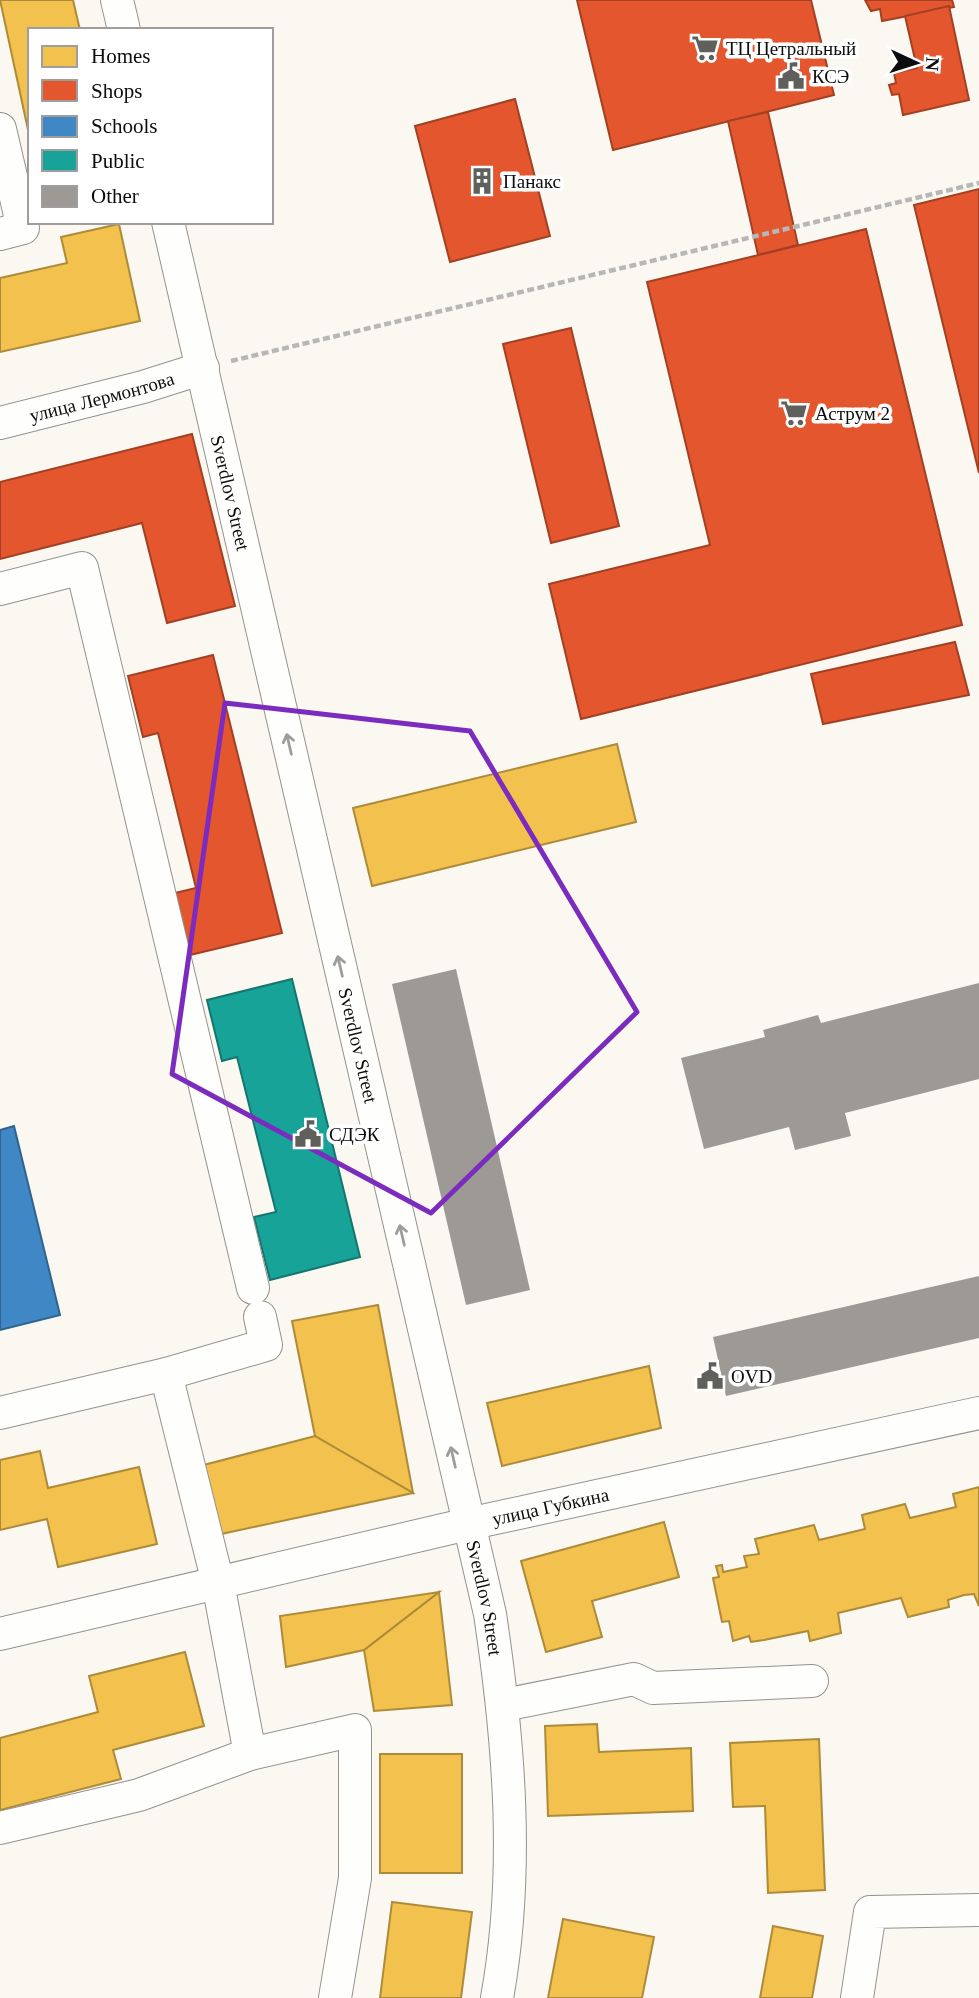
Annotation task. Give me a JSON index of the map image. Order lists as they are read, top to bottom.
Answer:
{
  "streets": {
    "street": ["улица Лермонтова", "Sverdlov Street", "улица Губкина"]
  },
  "crossings": [
    ["улица Лермонтова", "Sverdlov Street"],
    ["Sverdlov Street", "улица Губкина"]
  ],
  "one_way": ["Sverdlov Street"],
  "places": {
    "supermarket": ["ТЦ Цетральный", "Аструм 2"],
    "public building": ["КСЭ", "СДЭК", "OVD"],
    "building": ["Панакс"]
  },
  "legend": [
    "Homes",
    "Shops",
    "Schools",
    "Public",
    "Other"
  ],
  "north": "right"
}
